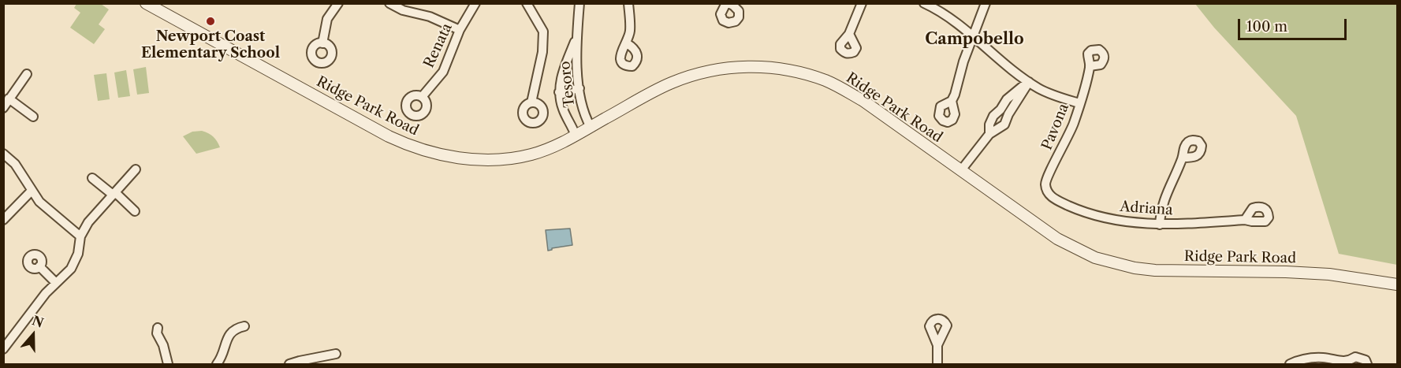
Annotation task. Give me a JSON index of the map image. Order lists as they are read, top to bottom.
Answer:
{
  "streets": {
    "street": [
      "Renata",
      "Tesoro",
      "Ridge Park Road",
      "Pavona",
      "Adriana"
    ]
  },
  "crossings": [
    ["Tesoro", "Ridge Park Road"],
    ["Pavona", "Adriana"]
  ],
  "districts": ["Campobello"],
  "places": ["Newport Coast Elementary School"],
  "scale_bar": "100 m",
  "north": "top"
}
